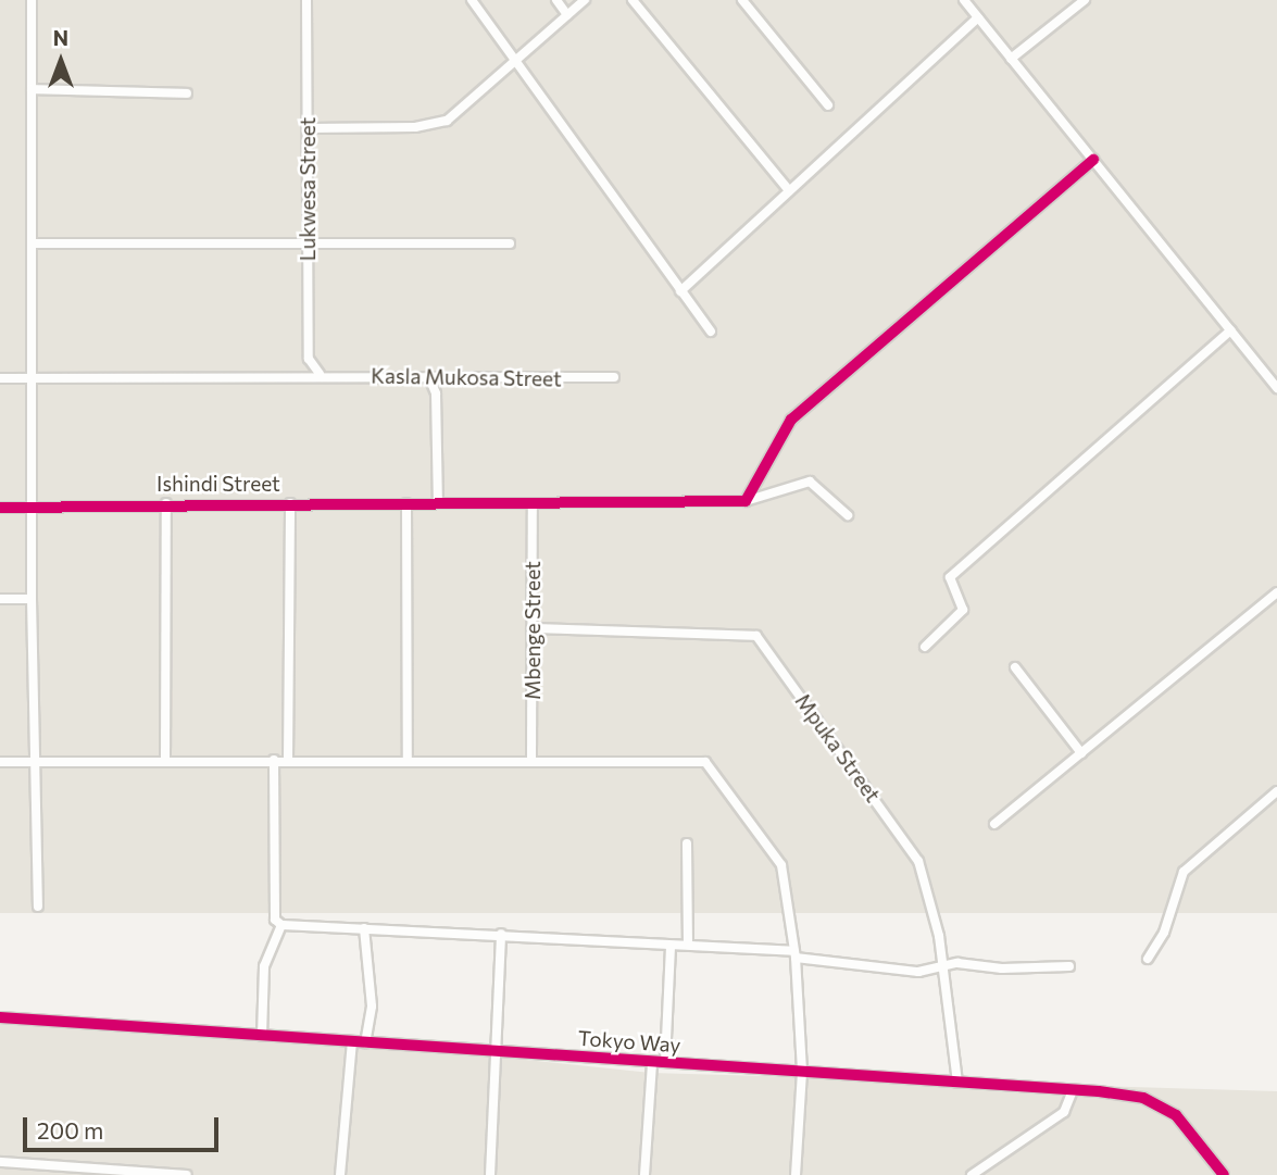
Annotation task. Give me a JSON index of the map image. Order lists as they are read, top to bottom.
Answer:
{
  "streets": {
    "street": [
      "Lukwesa Street",
      "Kasla Mukosa Street",
      "Ishindi Street",
      "Mbenge Street",
      "Mpuka Street",
      "Tokyo Way"
    ]
  },
  "crossings": [
    ["Lukwesa Street", "Kasla Mukosa Street"],
    ["Ishindi Street", "Mbenge Street"],
    ["Mbenge Street", "Mpuka Street"],
    ["Mpuka Street", "Tokyo Way"]
  ],
  "scale_bar": "200 m",
  "north": "top"
}
